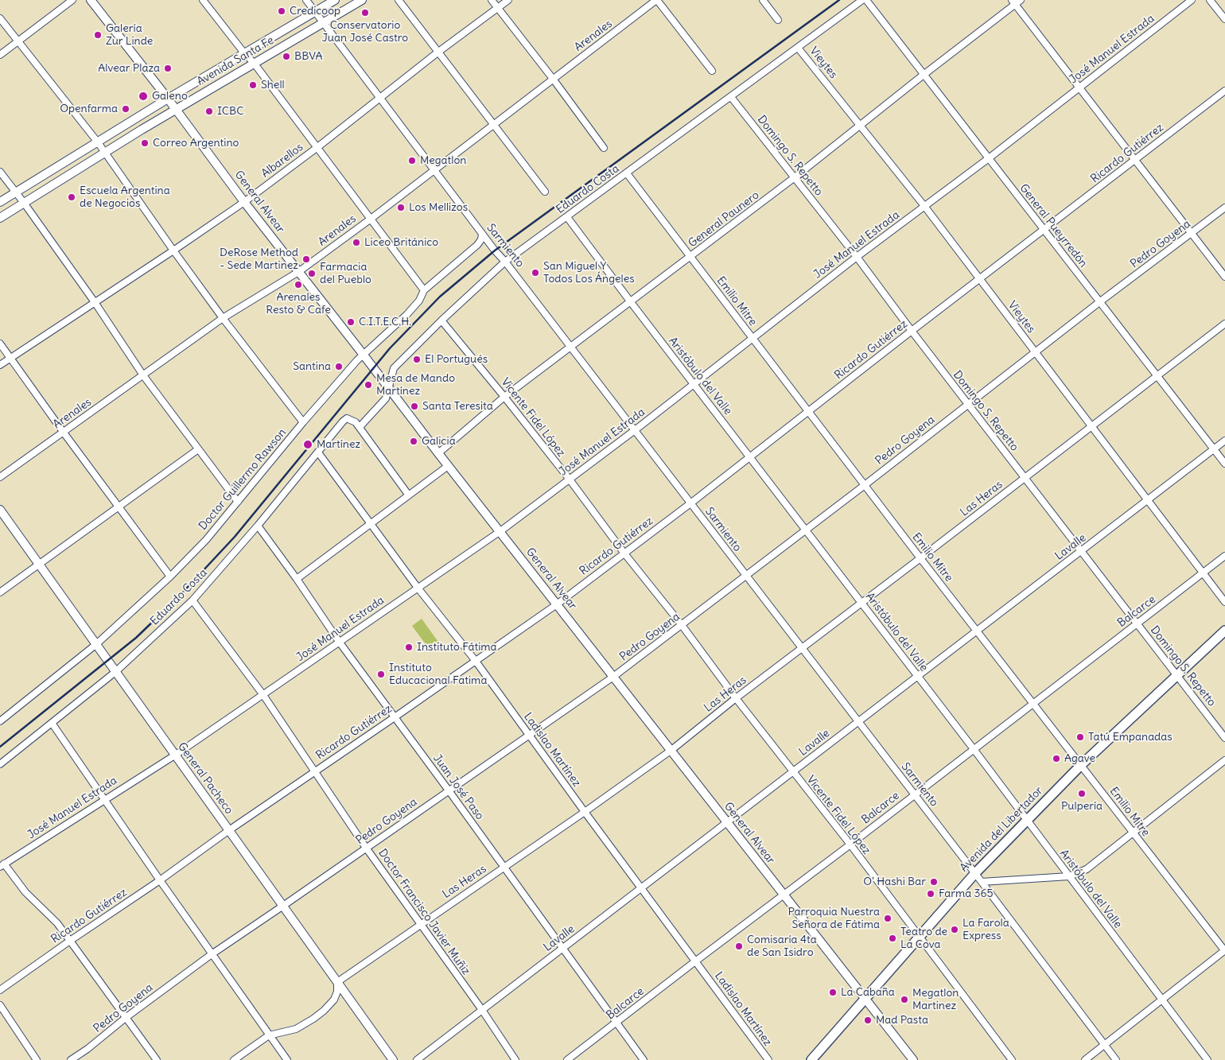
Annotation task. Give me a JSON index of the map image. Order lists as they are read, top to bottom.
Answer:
{
  "streets": {
    "main road": ["Avenida del Libertador"],
    "street": [
      "Arenales",
      "José Manuel Estrada",
      "Avenida Santa Fe",
      "Vieytes",
      "Ricardo Gutiérrez",
      "Domingo S. Repetto",
      "Albarellos",
      "Eduardo Costa",
      "General Alvear",
      "General Paunero",
      "General Pueyrredón",
      "Pedro Goyena",
      "Sarmiento",
      "Emilio Mitre",
      "Aristóbulo del Valle",
      "Vicente Fidel López",
      "Doctor Guillermo Rawson",
      "Las Heras",
      "Lavalle",
      "Balcarce",
      "Ladislao Martínez",
      "General Pacheco",
      "Juan José Paso",
      "Doctor Francisco Javier Muñiz"
    ]
  },
  "crossings": [
    ["Arenales", "General Alvear"],
    ["Arenales", "Sarmiento"],
    ["José Manuel Estrada", "Vieytes"],
    ["José Manuel Estrada", "Domingo S. Repetto"],
    ["José Manuel Estrada", "General Alvear"],
    ["José Manuel Estrada", "General Pueyrredón"],
    ["José Manuel Estrada", "Sarmiento"],
    ["José Manuel Estrada", "Emilio Mitre"],
    ["José Manuel Estrada", "Aristóbulo del Valle"],
    ["José Manuel Estrada", "Vicente Fidel López"],
    ["José Manuel Estrada", "Ladislao Martínez"],
    ["José Manuel Estrada", "General Pacheco"],
    ["José Manuel Estrada", "Juan José Paso"],
    ["José Manuel Estrada", "Doctor Francisco Javier Muñiz"],
    ["Avenida Santa Fe", "General Alvear"],
    ["Avenida Santa Fe", "Sarmiento"],
    ["Vieytes", "Ricardo Gutiérrez"],
    ["Vieytes", "Eduardo Costa"],
    ["Vieytes", "General Paunero"],
    ["Vieytes", "Pedro Goyena"],
    ["Vieytes", "Las Heras"],
    ["Vieytes", "Lavalle"],
    ["Vieytes", "Balcarce"],
    ["Ricardo Gutiérrez", "Domingo S. Repetto"],
    ["Ricardo Gutiérrez", "General Alvear"],
    ["Ricardo Gutiérrez", "General Pueyrredón"],
    ["Ricardo Gutiérrez", "Sarmiento"],
    ["Ricardo Gutiérrez", "Emilio Mitre"],
    ["Ricardo Gutiérrez", "Aristóbulo del Valle"],
    ["Ricardo Gutiérrez", "Vicente Fidel López"],
    ["Ricardo Gutiérrez", "Ladislao Martínez"],
    ["Ricardo Gutiérrez", "General Pacheco"],
    ["Ricardo Gutiérrez", "Juan José Paso"],
    ["Ricardo Gutiérrez", "Doctor Francisco Javier Muñiz"],
    ["Domingo S. Repetto", "Eduardo Costa"],
    ["Domingo S. Repetto", "General Paunero"],
    ["Domingo S. Repetto", "Pedro Goyena"],
    ["Domingo S. Repetto", "Las Heras"],
    ["Domingo S. Repetto", "Lavalle"],
    ["Domingo S. Repetto", "Balcarce"],
    ["Domingo S. Repetto", "Avenida del Libertador"],
    ["Albarellos", "General Alvear"],
    ["Albarellos", "Sarmiento"],
    ["Eduardo Costa", "General Alvear"],
    ["Eduardo Costa", "Sarmiento"],
    ["Eduardo Costa", "Emilio Mitre"],
    ["Eduardo Costa", "Aristóbulo del Valle"],
    ["Eduardo Costa", "Vicente Fidel López"],
    ["Eduardo Costa", "Ladislao Martínez"],
    ["Eduardo Costa", "General Pacheco"],
    ["Eduardo Costa", "Juan José Paso"],
    ["Eduardo Costa", "Doctor Francisco Javier Muñiz"],
    ["General Alvear", "General Paunero"],
    ["General Alvear", "Pedro Goyena"],
    ["General Alvear", "Doctor Guillermo Rawson"],
    ["General Alvear", "Las Heras"],
    ["General Alvear", "Lavalle"],
    ["General Alvear", "Balcarce"],
    ["General Alvear", "Avenida del Libertador"],
    ["General Paunero", "General Pueyrredón"],
    ["General Paunero", "Sarmiento"],
    ["General Paunero", "Emilio Mitre"],
    ["General Paunero", "Aristóbulo del Valle"],
    ["General Paunero", "Vicente Fidel López"],
    ["General Pueyrredón", "Pedro Goyena"],
    ["General Pueyrredón", "Las Heras"],
    ["General Pueyrredón", "Lavalle"],
    ["Pedro Goyena", "Sarmiento"],
    ["Pedro Goyena", "Emilio Mitre"],
    ["Pedro Goyena", "Aristóbulo del Valle"],
    ["Pedro Goyena", "Vicente Fidel López"],
    ["Pedro Goyena", "Ladislao Martínez"],
    ["Pedro Goyena", "General Pacheco"],
    ["Pedro Goyena", "Juan José Paso"],
    ["Pedro Goyena", "Doctor Francisco Javier Muñiz"],
    ["Sarmiento", "Doctor Guillermo Rawson"],
    ["Sarmiento", "Las Heras"],
    ["Sarmiento", "Lavalle"],
    ["Sarmiento", "Balcarce"],
    ["Sarmiento", "Avenida del Libertador"],
    ["Emilio Mitre", "Las Heras"],
    ["Emilio Mitre", "Lavalle"],
    ["Emilio Mitre", "Balcarce"],
    ["Emilio Mitre", "Avenida del Libertador"],
    ["Aristóbulo del Valle", "Las Heras"],
    ["Aristóbulo del Valle", "Lavalle"],
    ["Aristóbulo del Valle", "Balcarce"],
    ["Aristóbulo del Valle", "Avenida del Libertador"],
    ["Vicente Fidel López", "Las Heras"],
    ["Vicente Fidel López", "Lavalle"],
    ["Vicente Fidel López", "Balcarce"],
    ["Vicente Fidel López", "Avenida del Libertador"],
    ["Doctor Guillermo Rawson", "General Pacheco"],
    ["Las Heras", "Ladislao Martínez"],
    ["Las Heras", "General Pacheco"],
    ["Las Heras", "Juan José Paso"],
    ["Las Heras", "Doctor Francisco Javier Muñiz"],
    ["Lavalle", "Ladislao Martínez"],
    ["Lavalle", "Juan José Paso"],
    ["Lavalle", "Doctor Francisco Javier Muñiz"],
    ["Balcarce", "Ladislao Martínez"],
    ["Balcarce", "Juan José Paso"]
  ],
  "places": [
    "Credicoop",
    "Conservatorio Juan José Castro",
    "Galería Zur Linde",
    "BBVA",
    "Alvear Plaza",
    "Shell",
    "Galeno",
    "Openfarma",
    "ICBC",
    "Correo Argentino",
    "Megatlon",
    "Escuela Argentina de Negocios",
    "Los Mellizos",
    "Liceo Británico",
    "DeRose Method - Sede Martinez",
    "San Miguel Y Todos Los Ángeles",
    "Farmacia del Pueblo",
    "Arenales Resto & Cafe",
    "C.I.T.E.C.H.",
    "El Portugués",
    "Santina",
    "Mesa de Mando Martínez",
    "Santa Teresita",
    "Galicia",
    "Martínez",
    "Instituto Fátima",
    "Instituto Educacional Fatima",
    "Tatú Empanadas",
    "Agave",
    "Pulpería",
    "O' Hashi Bar",
    "Farma 365",
    "Parroquia Nuestra Señora de Fátima",
    "La Farola Express",
    "Teatro de La Cova",
    "Comisaría 4ta de San Isidro",
    "La Cabaña",
    "Megatlon Martinez",
    "Mad Pasta"
  ]
}
